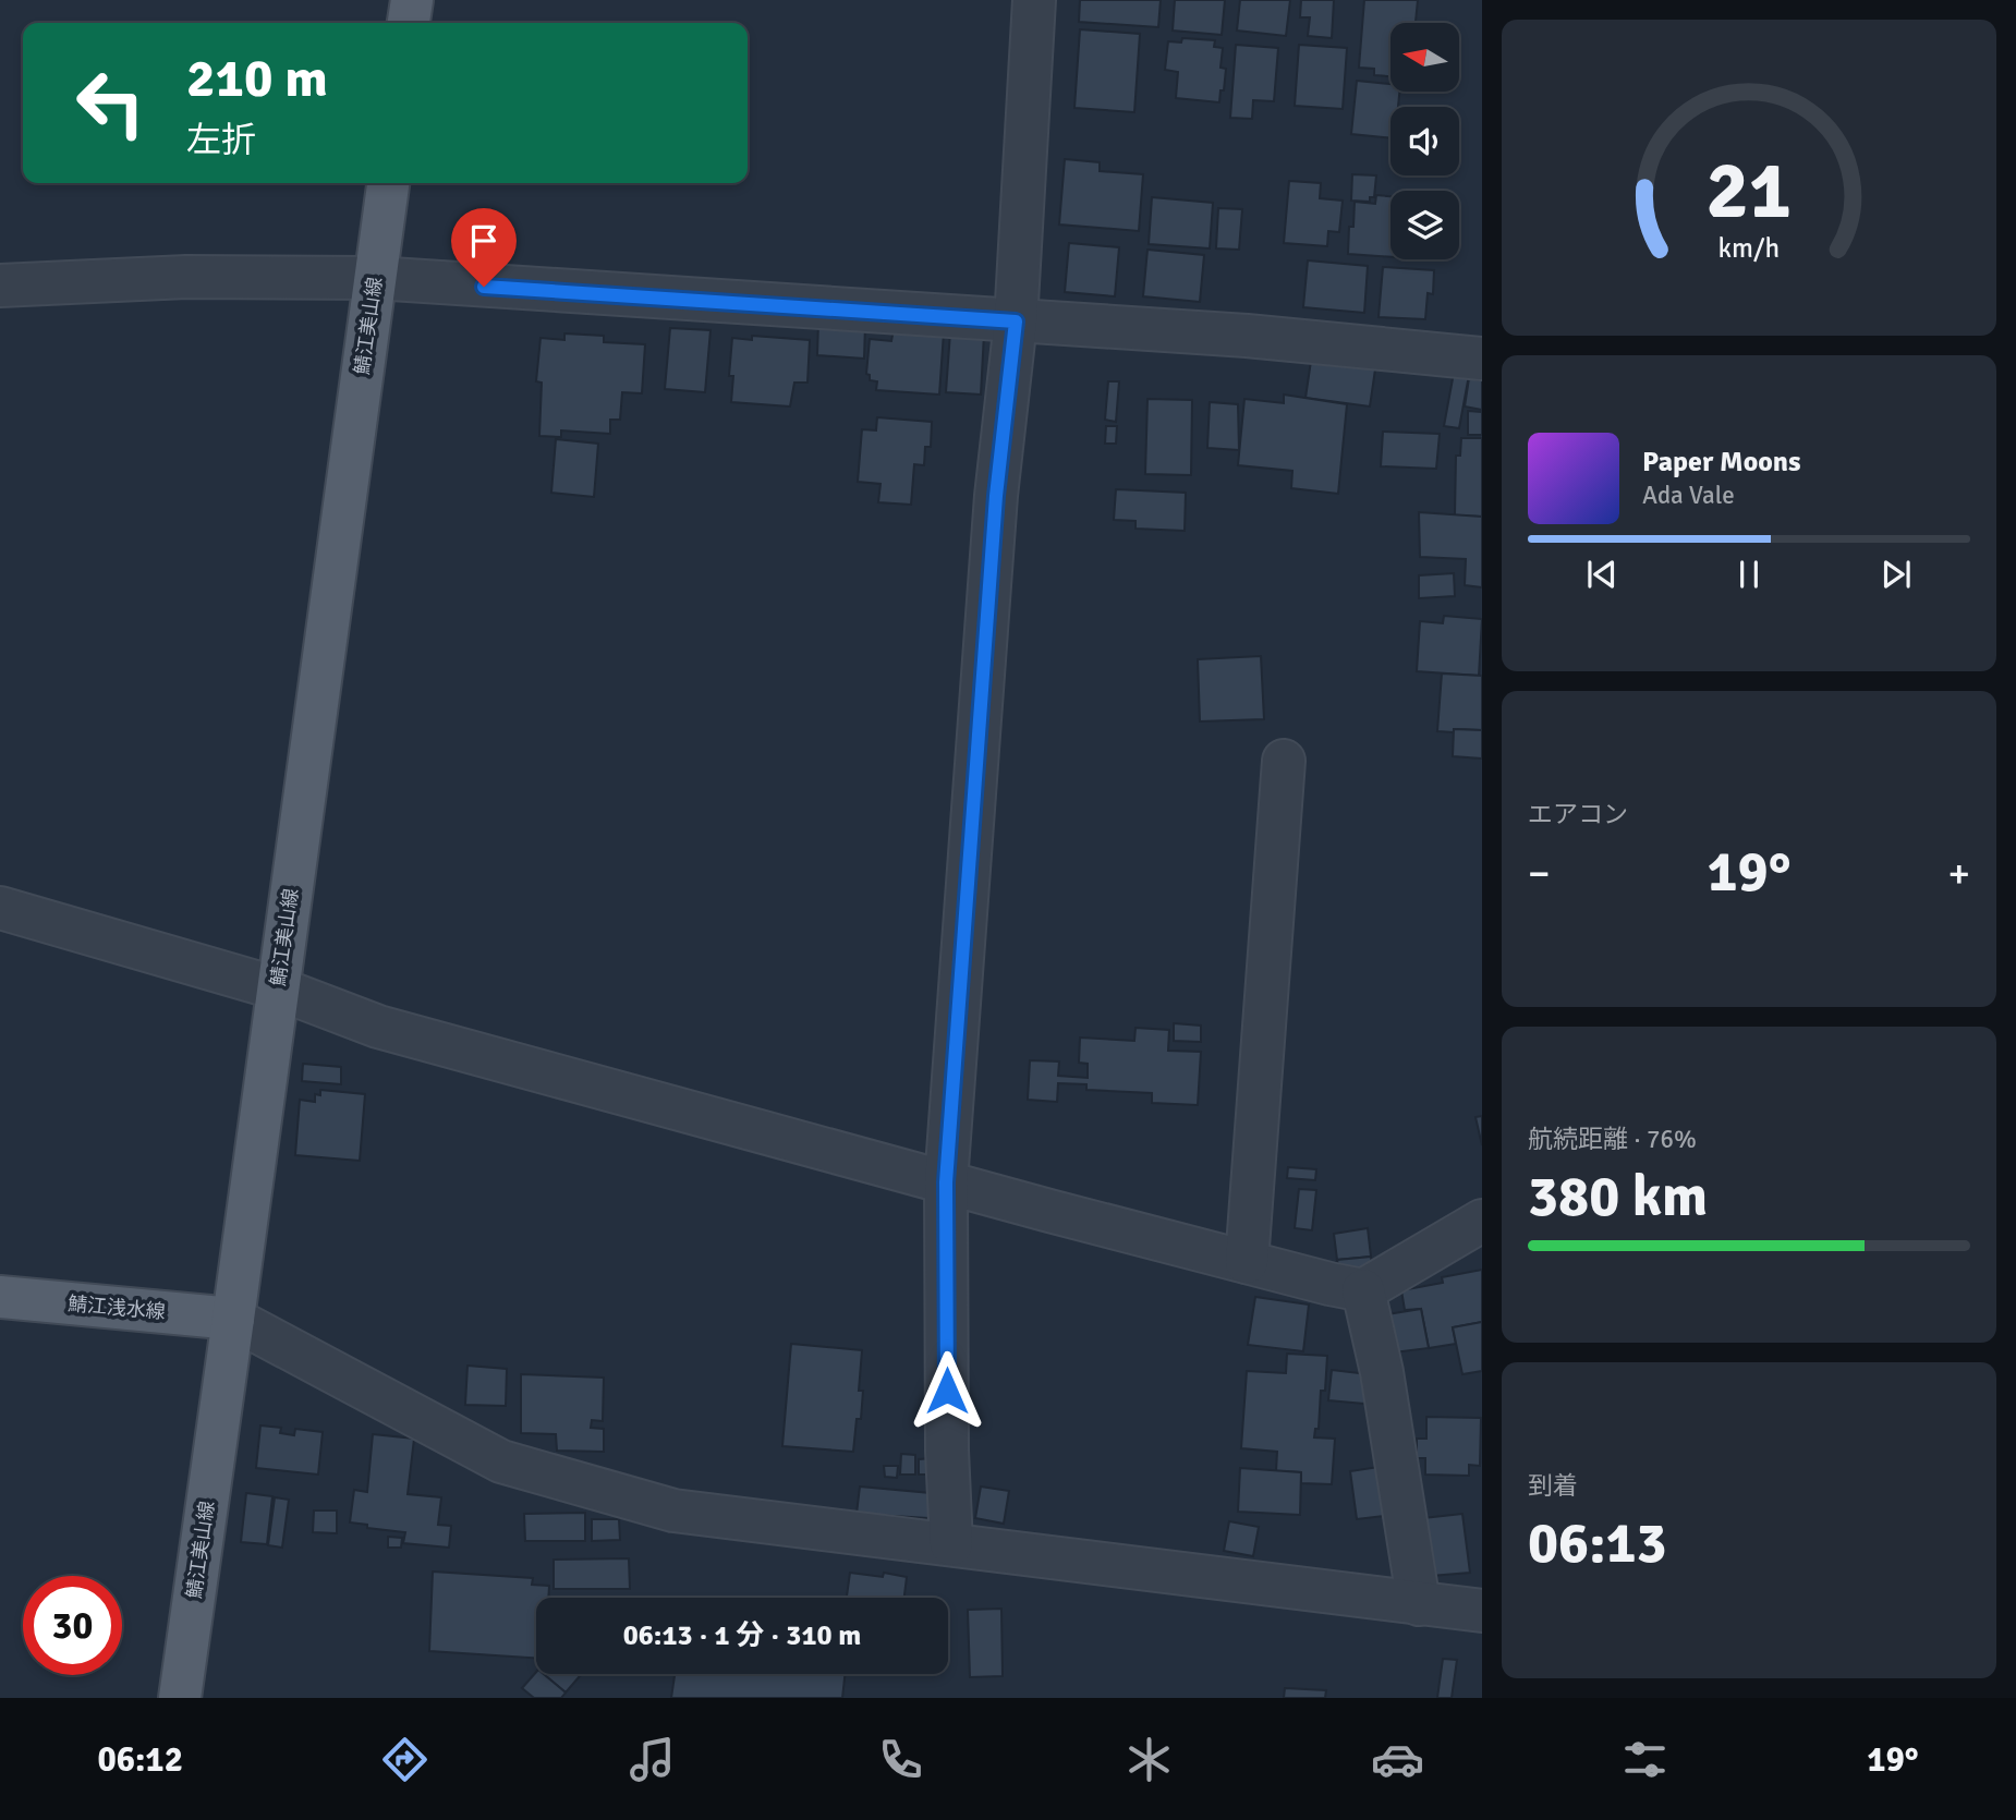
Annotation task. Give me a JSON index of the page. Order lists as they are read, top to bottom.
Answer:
{
  "streets": {
    "main road": ["鯖江美山線", "鯖江浅水線"]
  },
  "crossings": [
    ["鯖江美山線", "鯖江浅水線"]
  ],
  "north": "left",
  "page": {
    "turn": ["210 m", "左折"],
    "song": ["Paper Moons", "Ada Vale"],
    "tile": [
      "エアコン",
      ["航続距離 · 76%", "380 km"],
      ["到着", "06:13"]
    ],
    "heat": ["−", "19°", "+"],
    "limit": "30",
    "trip": "06:13 · 1 分 · 310 m",
    "tabs": ["06:12", "19°"],
    "gauge": ["21", "km/h"]
  }
}
